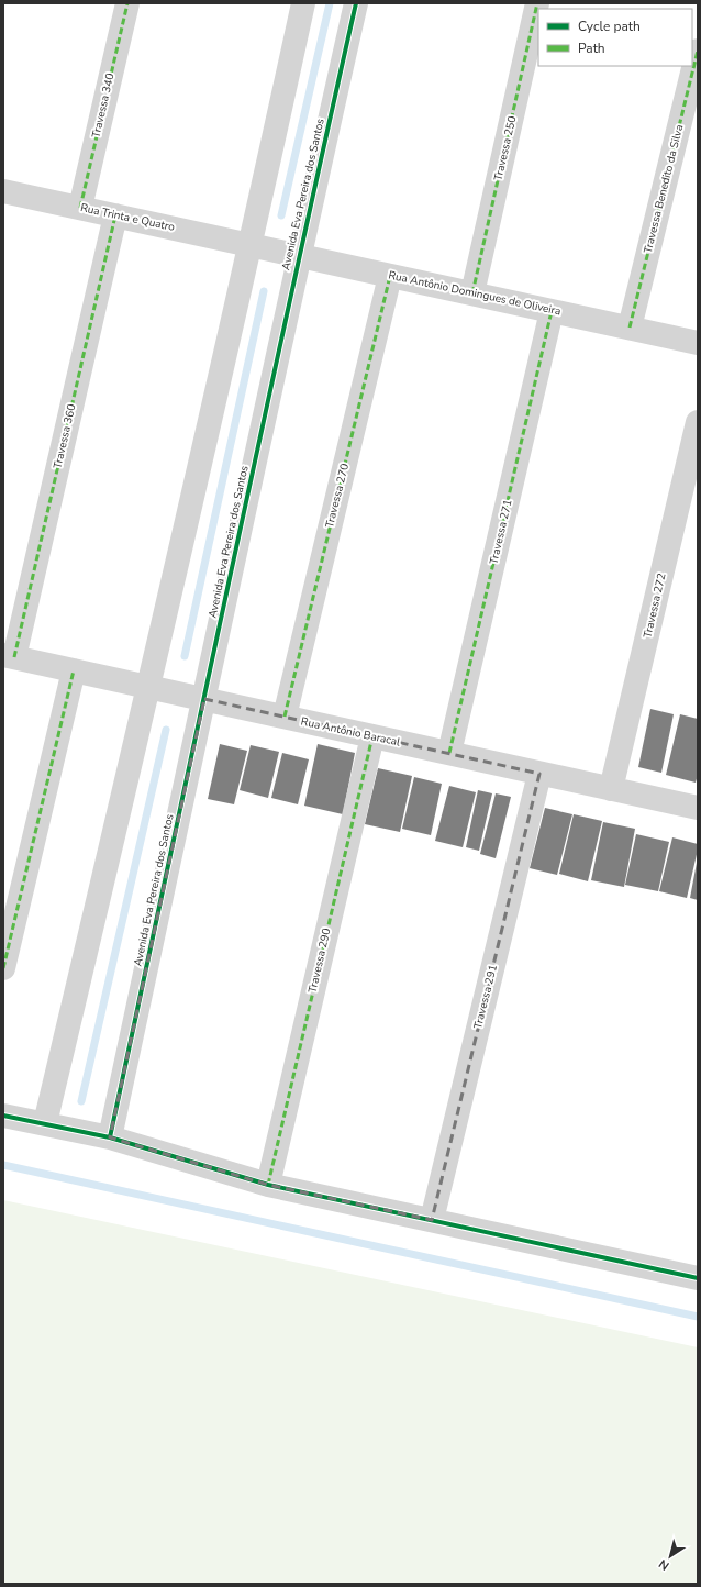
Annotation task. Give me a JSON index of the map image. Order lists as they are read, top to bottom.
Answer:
{
  "streets": {
    "street": [
      "Travessa 340",
      "Travessa 250",
      "Travessa Benedito da Silva",
      "Avenida Eva Pereira dos Santos",
      "Rua Trinta e Quatro",
      "Rua Antônio Domingues de Oliveira",
      "Travessa 360",
      "Travessa 270",
      "Travessa 271",
      "Travessa 272",
      "Rua Antônio Baracal",
      "Travessa 290",
      "Travessa 291"
    ]
  },
  "crossings": [
    ["Travessa 340", "Rua Trinta e Quatro"],
    ["Travessa 250", "Rua Antônio Domingues de Oliveira"],
    ["Travessa Benedito da Silva", "Rua Antônio Domingues de Oliveira"],
    ["Avenida Eva Pereira dos Santos", "Rua Antônio Domingues de Oliveira"],
    ["Avenida Eva Pereira dos Santos", "Rua Antônio Baracal"],
    ["Rua Trinta e Quatro", "Rua Antônio Domingues de Oliveira"],
    ["Rua Trinta e Quatro", "Travessa 360"],
    ["Rua Antônio Domingues de Oliveira", "Travessa 270"],
    ["Rua Antônio Domingues de Oliveira", "Travessa 271"],
    ["Travessa 360", "Rua Antônio Baracal"],
    ["Travessa 270", "Rua Antônio Baracal"],
    ["Travessa 271", "Rua Antônio Baracal"],
    ["Travessa 272", "Rua Antônio Baracal"],
    ["Rua Antônio Baracal", "Travessa 290"],
    ["Rua Antônio Baracal", "Travessa 291"]
  ],
  "legend": ["Cycle path", "Path"],
  "north": "bottom left"
}
